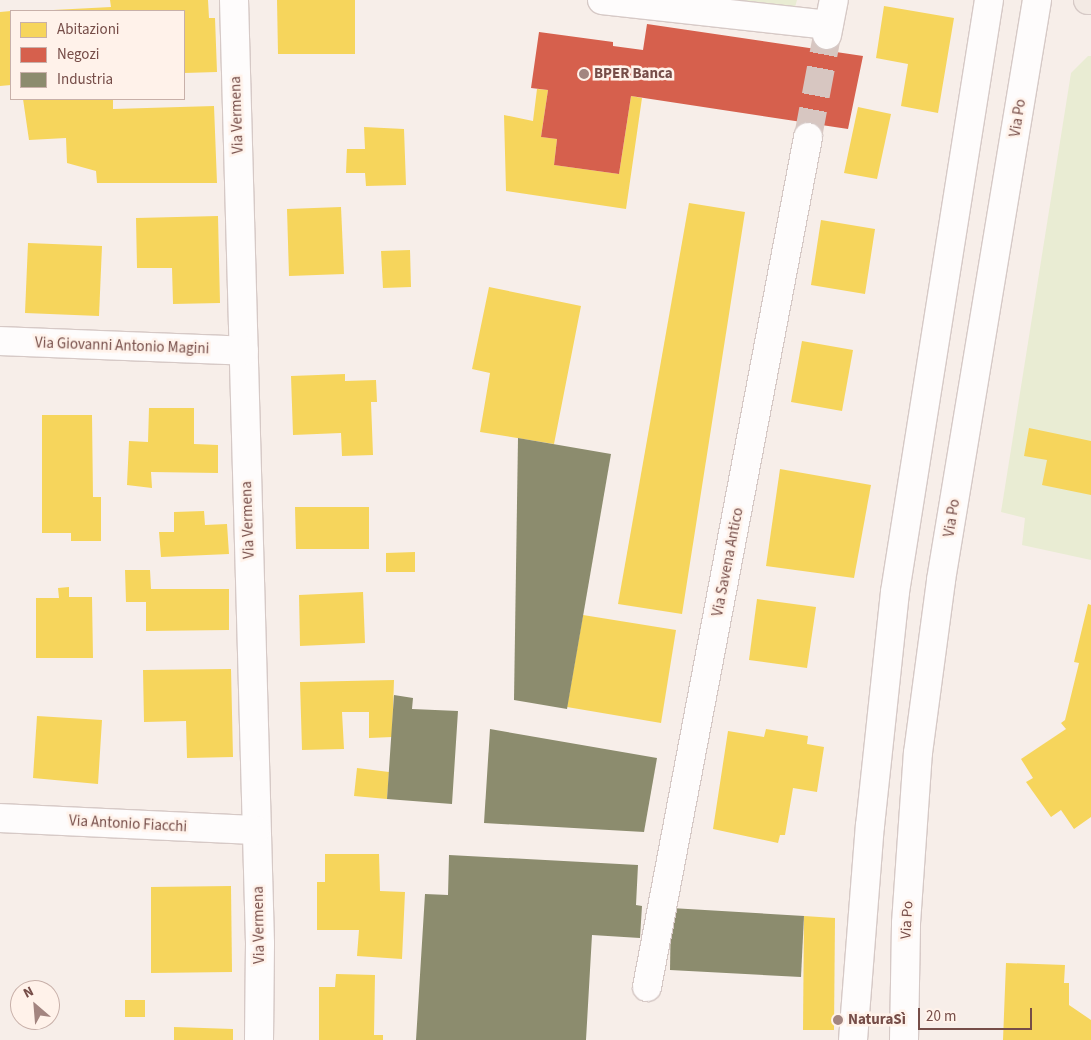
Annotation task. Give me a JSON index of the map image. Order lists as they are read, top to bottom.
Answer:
{
  "streets": {
    "street": [
      "Via Vermena",
      "Via Po",
      "Via Giovanni Antonio Magini",
      "Via Savena Antico",
      "Via Antonio Fiacchi"
    ]
  },
  "crossings": [
    ["Via Vermena", "Via Giovanni Antonio Magini"],
    ["Via Vermena", "Via Antonio Fiacchi"]
  ],
  "places": ["BPER Banca", "NaturaSì"],
  "legend": ["Abitazioni", "Negozi", "Industria"],
  "scale_bar": "20 m",
  "north": "top left"
}
